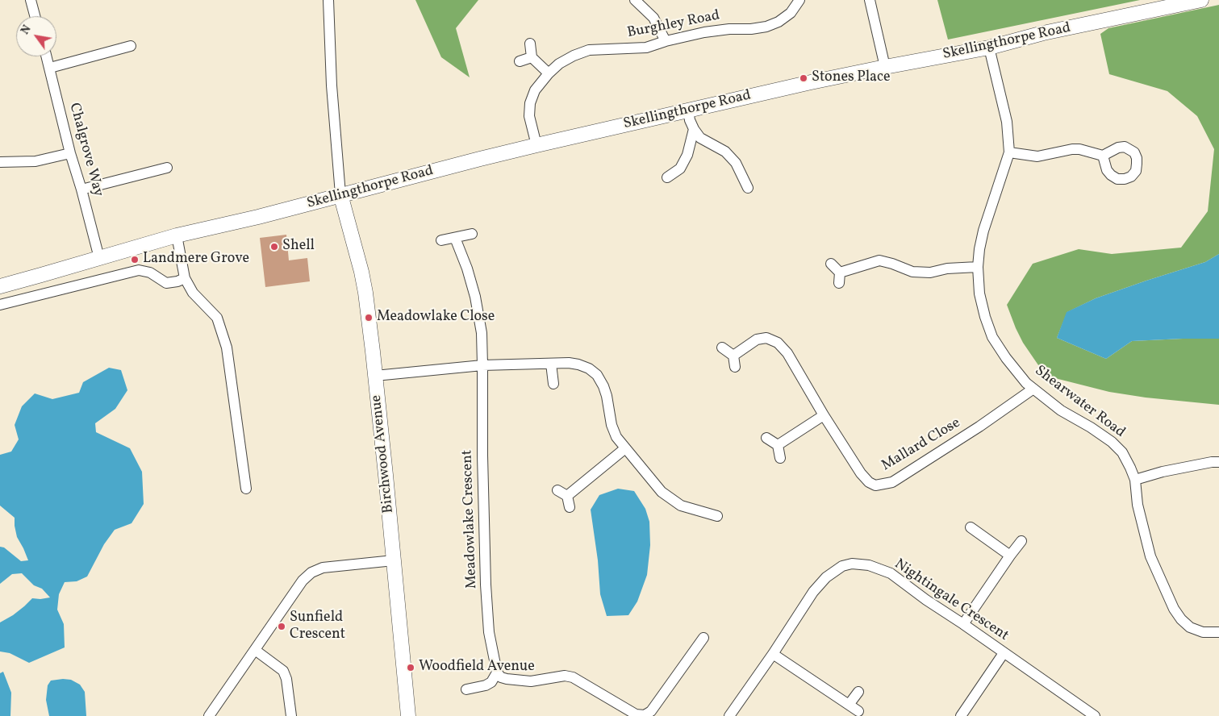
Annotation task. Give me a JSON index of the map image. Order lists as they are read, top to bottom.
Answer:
{
  "streets": {
    "main road": ["Skellingthorpe Road", "Birchwood Avenue"],
    "street": [
      "Burghley Road",
      "Chalgrove Way",
      "Shearwater Road",
      "Mallard Close",
      "Meadowlake Crescent",
      "Nightingale Crescent"
    ]
  },
  "crossings": [
    ["Burghley Road", "Skellingthorpe Road"],
    ["Skellingthorpe Road", "Chalgrove Way"],
    ["Skellingthorpe Road", "Shearwater Road"],
    ["Skellingthorpe Road", "Birchwood Avenue"],
    ["Shearwater Road", "Mallard Close"]
  ],
  "places": [
    "Stones Place",
    "Shell",
    "Landmere Grove",
    "Meadowlake Close",
    "Sunfield Crescent",
    "Woodfield Avenue"
  ],
  "north": "top left"
}
